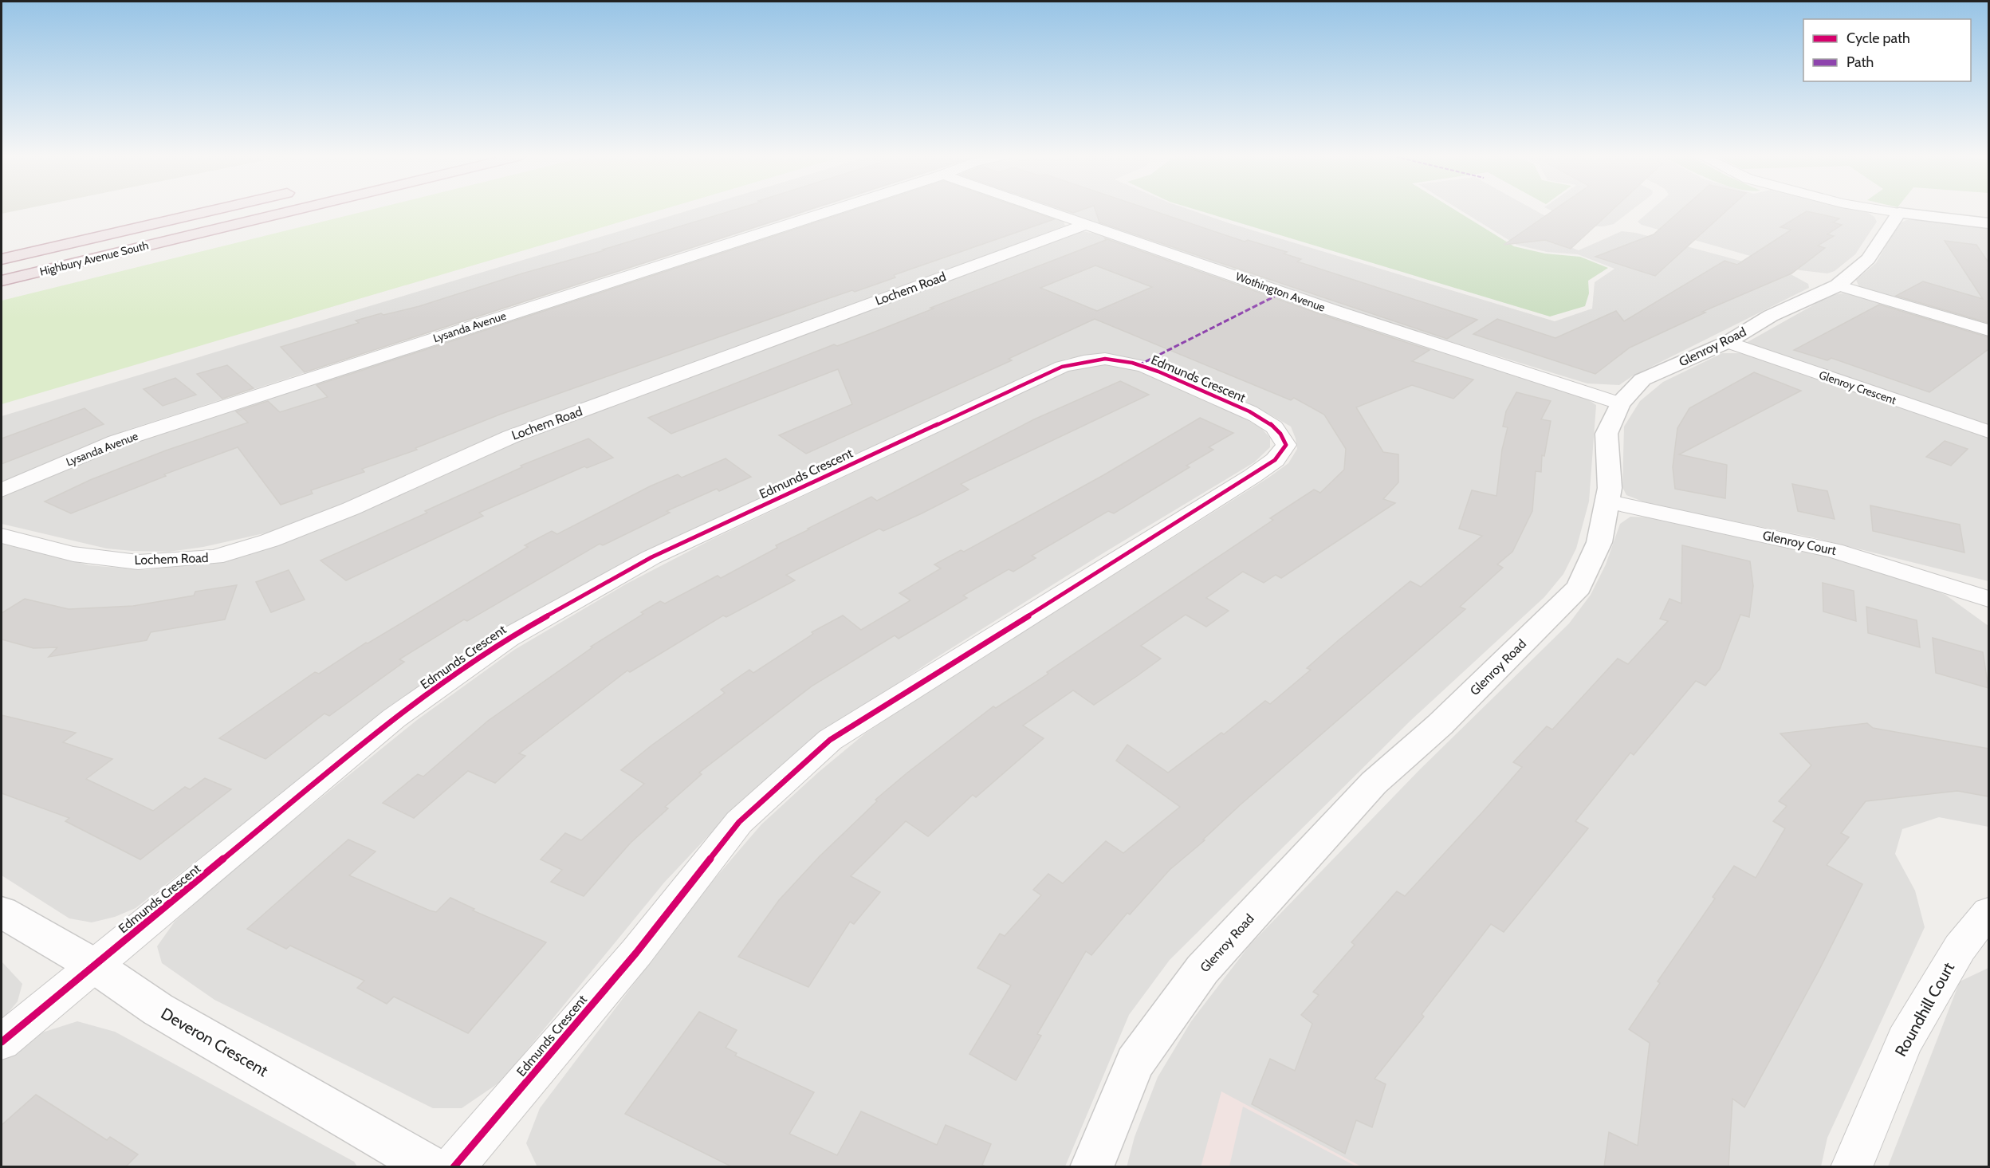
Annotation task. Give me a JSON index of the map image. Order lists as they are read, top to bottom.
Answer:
{
  "streets": {
    "highway": ["Highbury Avenue South"],
    "street": [
      "Lochem Road",
      "Wothington Avenue",
      "Lysanda Avenue",
      "Glenroy Road",
      "Edmunds Crescent",
      "Glenroy Crescent",
      "Glenroy Court",
      "Roundhill Court",
      "Deveron Crescent"
    ]
  },
  "crossings": [
    ["Lochem Road", "Wothington Avenue"],
    ["Wothington Avenue", "Glenroy Road"],
    ["Glenroy Road", "Glenroy Crescent"],
    ["Glenroy Road", "Glenroy Court"],
    ["Edmunds Crescent", "Deveron Crescent"]
  ],
  "legend": ["Cycle path", "Path"]
}
